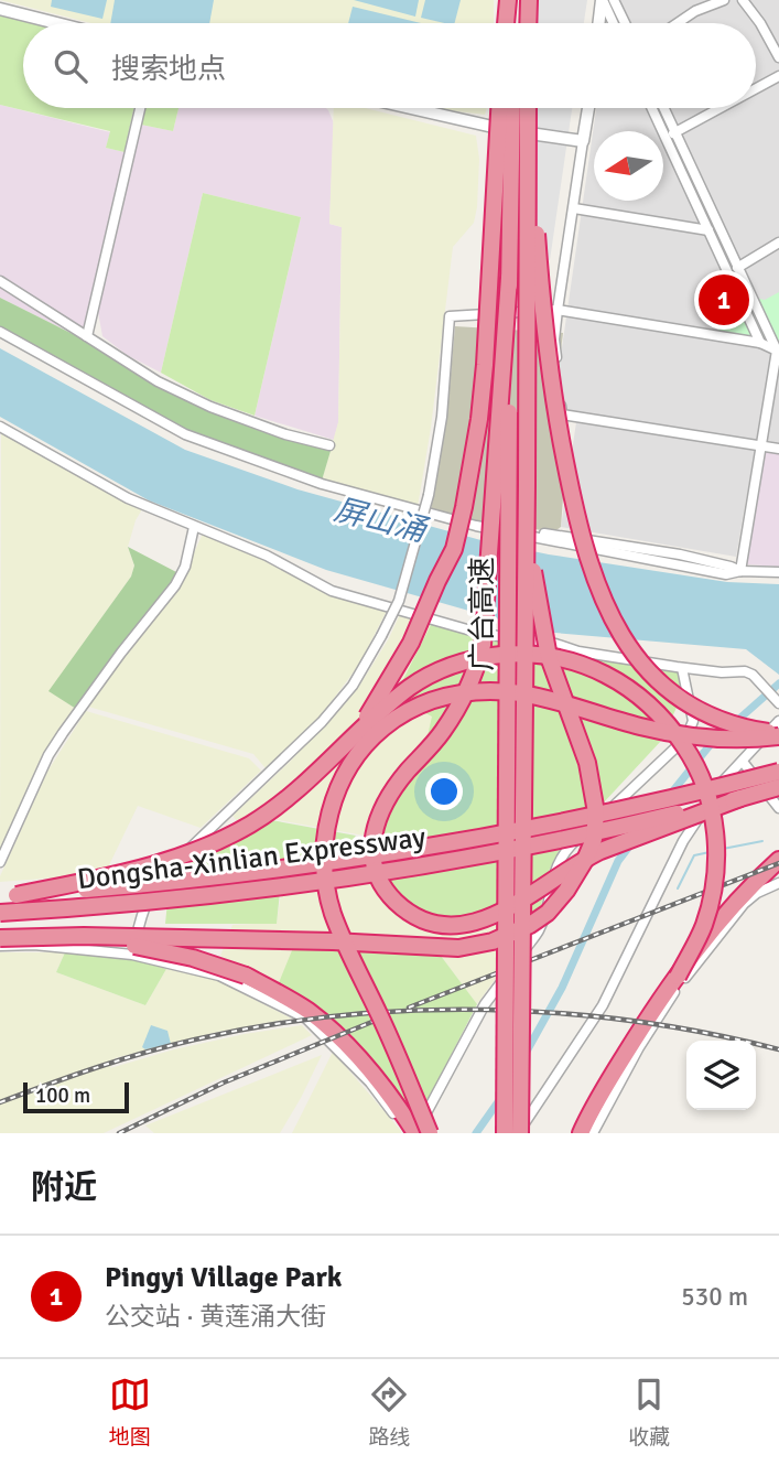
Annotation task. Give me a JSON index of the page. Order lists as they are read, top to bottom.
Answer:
{
  "streets": {
    "highway": ["广台高速", "Dongsha-Xinlian Expressway"]
  },
  "water": ["屏山涌"],
  "scale_bar": "100 m",
  "north": "left",
  "page": {
    "search": "搜索地点",
    "pins": "1",
    "scale": "100 m",
    "heading": "附近",
    "list": [
      {
        "mark": "1",
        "name": "Pingyi Village Park",
        "note": "公交站 · 黄莲涌大街",
        "value": "530 m"
      }
    ],
    "nav": ["地图", "路线", "收藏"]
  }
}
